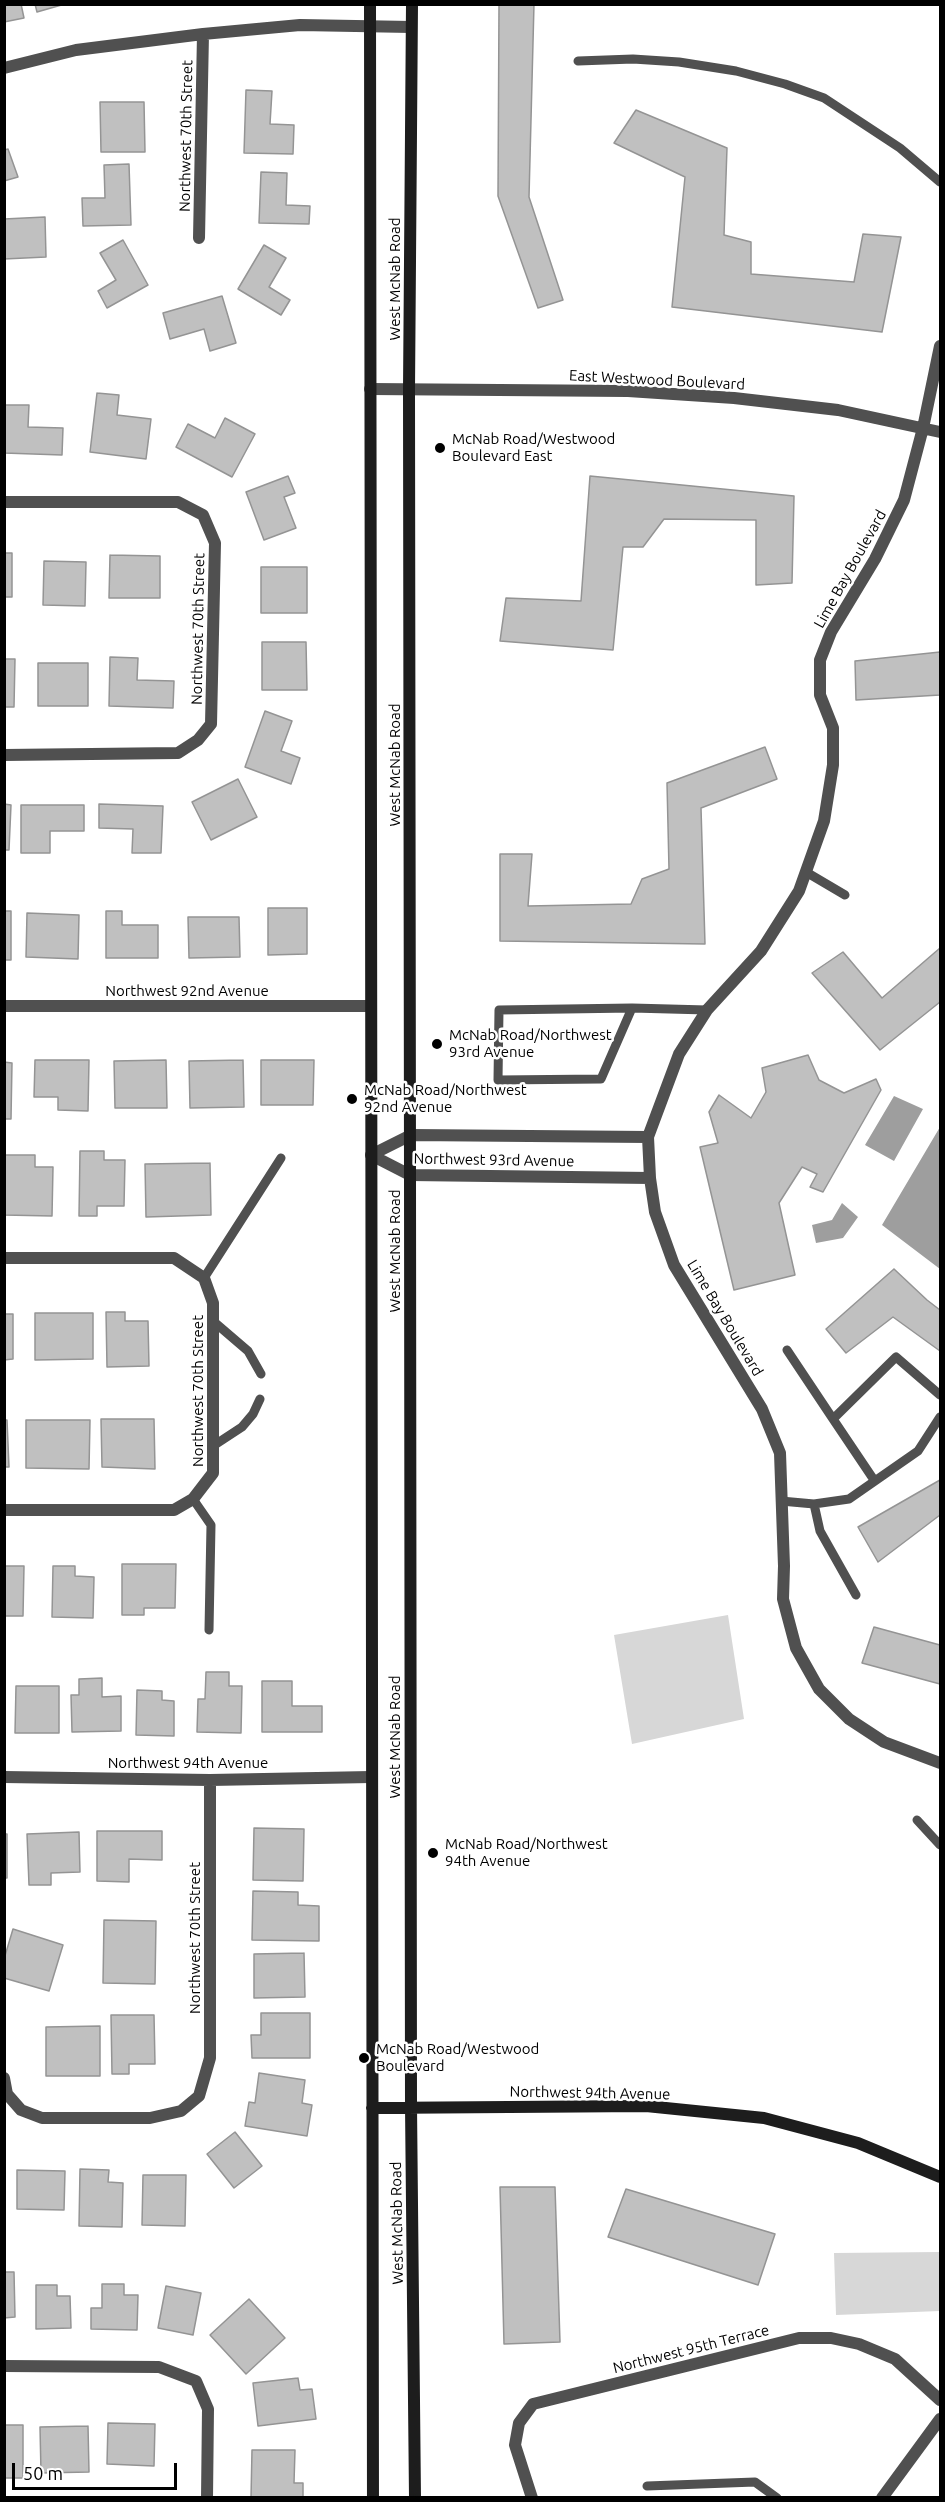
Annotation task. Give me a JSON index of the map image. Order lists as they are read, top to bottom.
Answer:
{
  "streets": {
    "main road": ["West McNab Road", "Northwest 94th Avenue"],
    "street": [
      "Northwest 70th Street",
      "East Westwood Boulevard",
      "Lime Bay Boulevard",
      "Northwest 92nd Avenue",
      "Northwest 93rd Avenue",
      "Northwest 95th Terrace"
    ]
  },
  "crossings": [
    ["Northwest 70th Street", "Northwest 94th Avenue"],
    ["West McNab Road", "East Westwood Boulevard"],
    ["West McNab Road", "Northwest 92nd Avenue"],
    ["West McNab Road", "Northwest 93rd Avenue"],
    ["West McNab Road", "Northwest 94th Avenue"],
    ["East Westwood Boulevard", "Lime Bay Boulevard"],
    ["Lime Bay Boulevard", "Northwest 93rd Avenue"]
  ],
  "places": [
    "McNab Road/Westwood Boulevard East",
    "McNab Road/Northwest 93rd Avenue",
    "McNab Road/Northwest 92nd Avenue",
    "McNab Road/Northwest 94th Avenue",
    "McNab Road/Westwood Boulevard"
  ],
  "scale_bar": "50 m"
}
